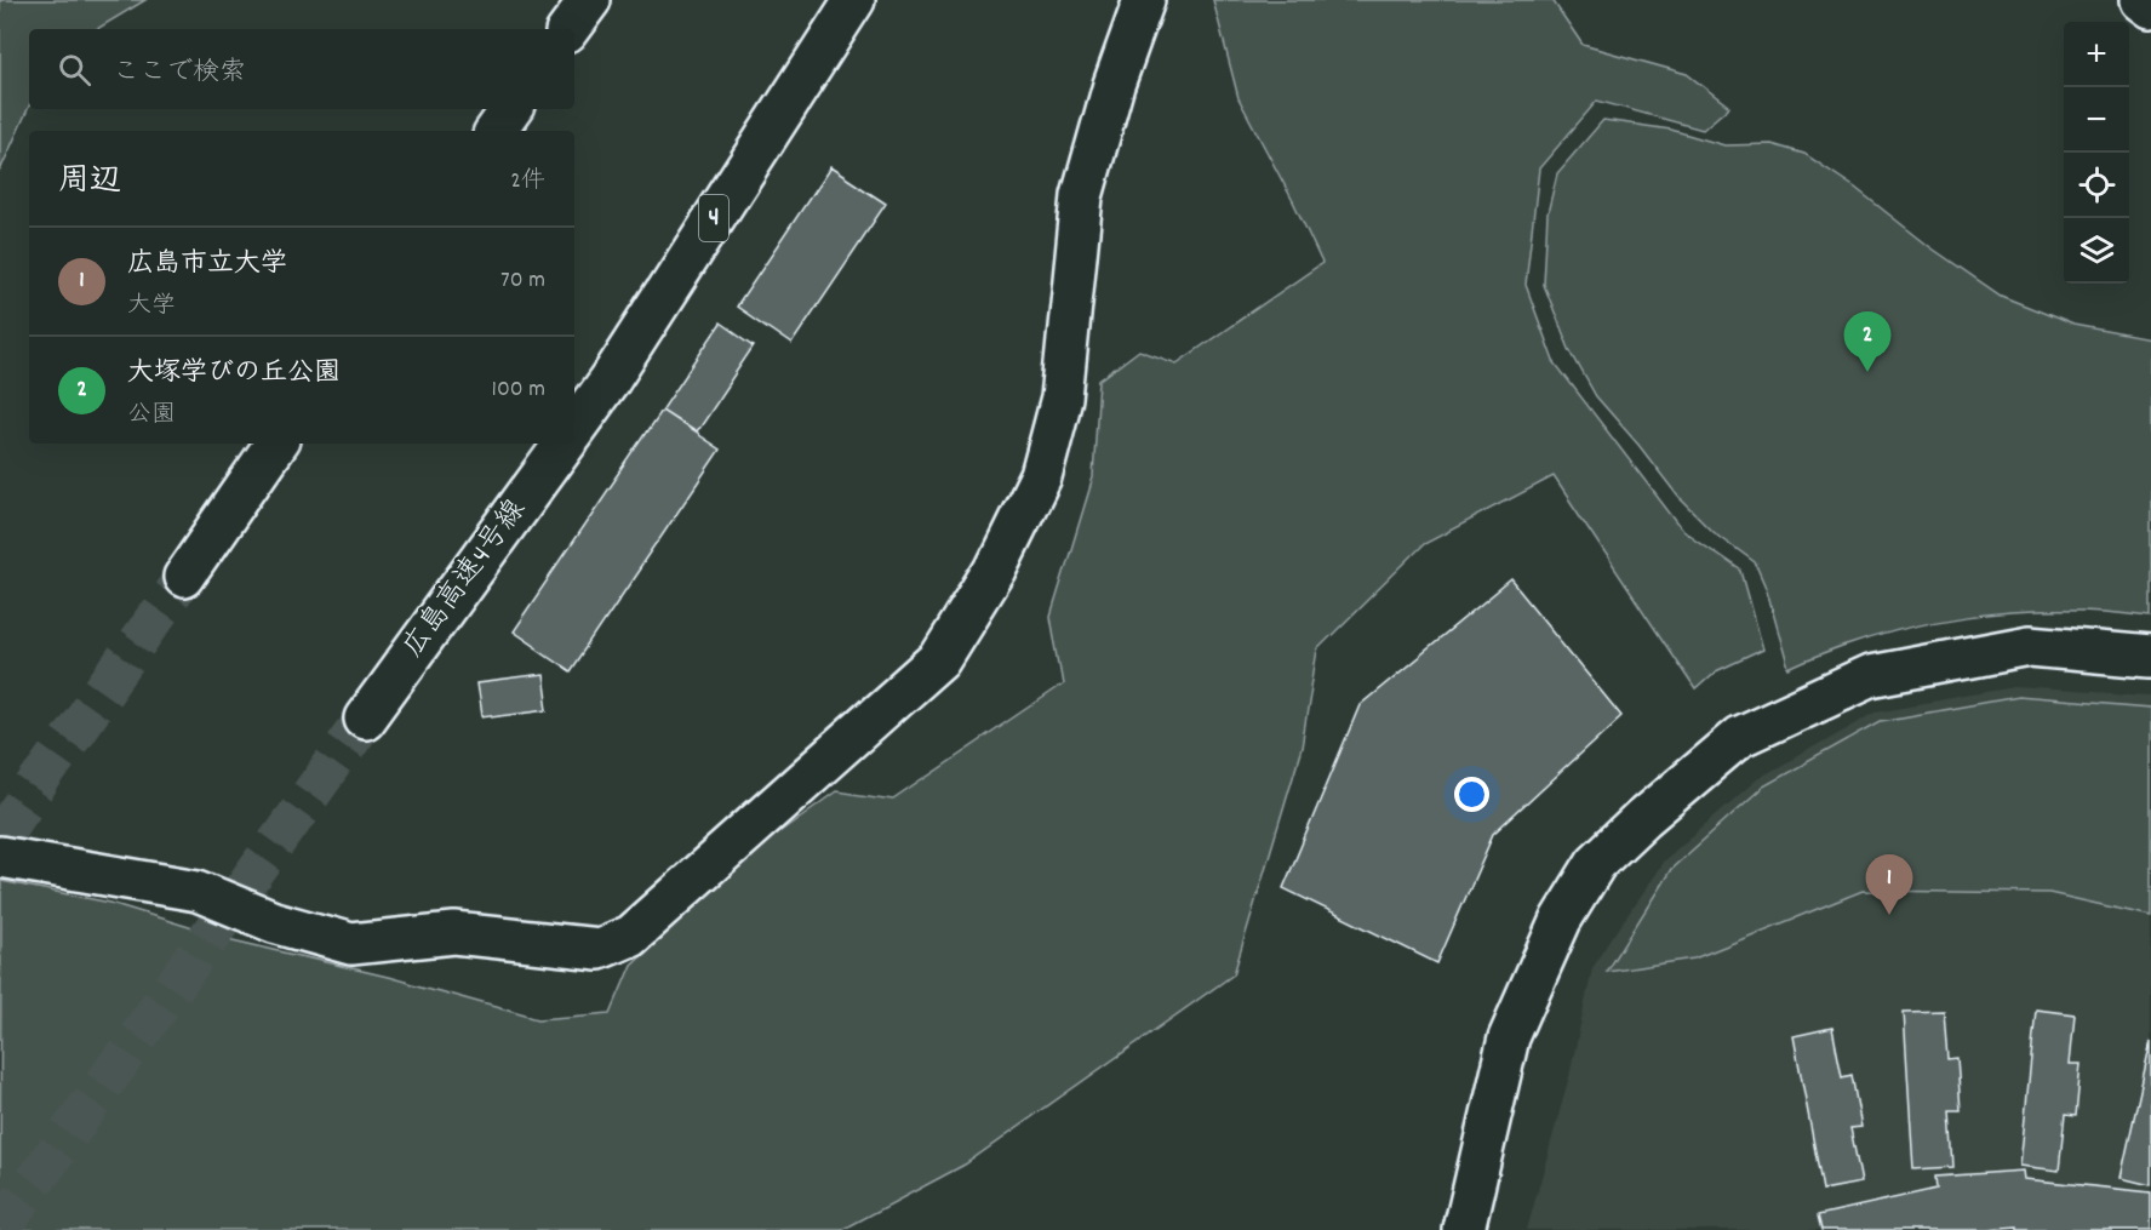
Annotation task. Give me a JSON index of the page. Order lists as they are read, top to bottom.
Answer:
{
  "streets": {
    "main road": ["4", "広島高速4号線"]
  },
  "page": {
    "map_buttons": ["+", "−"],
    "search": "ここで検索",
    "heading": ["周辺", "2件"],
    "list": [
      {
        "mark": "1",
        "name": "広島市立大学",
        "note": "大学",
        "value": "70 m"
      },
      {
        "mark": "2",
        "name": "大塚学びの丘公園",
        "note": "公園",
        "value": "100 m"
      }
    ],
    "pins": ["2", "1"]
  }
}
